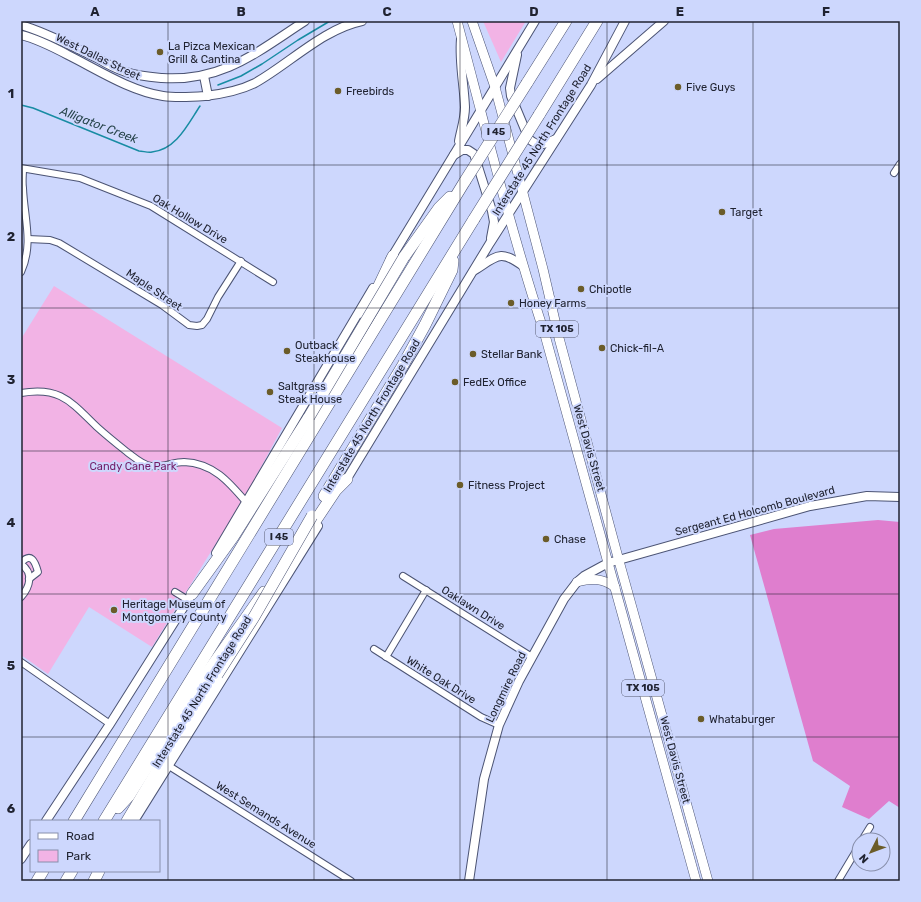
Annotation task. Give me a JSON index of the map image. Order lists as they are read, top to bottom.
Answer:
{
  "streets": {
    "highway": ["I 45"],
    "main road": [
      "West Dallas Street",
      "Interstate 45 North Frontage Road",
      "TX 105",
      "West Davis Street",
      "Sergeant Ed Holcomb Boulevard",
      "Longmire Road"
    ],
    "street": [
      "Oak Hollow Drive",
      "Maple Street",
      "Oaklawn Drive",
      "White Oak Drive",
      "West Semands Avenue"
    ]
  },
  "crossings": [
    ["Interstate 45 North Frontage Road", "West Davis Street"],
    ["Interstate 45 North Frontage Road", "West Semands Avenue"],
    ["Oak Hollow Drive", "Maple Street"],
    ["West Davis Street", "Sergeant Ed Holcomb Boulevard"],
    ["West Davis Street", "Longmire Road"],
    ["Sergeant Ed Holcomb Boulevard", "Longmire Road"],
    ["Oaklawn Drive", "Longmire Road"],
    ["White Oak Drive", "Longmire Road"]
  ],
  "water": ["Alligator Creek"],
  "parks": ["Candy Cane Park"],
  "places": [
    "La Pizca Mexican Grill & Cantina",
    "Five Guys",
    "Freebirds",
    "Target",
    "Chipotle",
    "Honey Farms",
    "Chick-fil-A",
    "Outback Steakhouse",
    "Stellar Bank",
    "FedEx Office",
    "Saltgrass Steak House",
    "Fitness Project",
    "Chase",
    "Heritage Museum of Montgomery County",
    "Whataburger"
  ],
  "legend": ["Road", "Park"],
  "north": "bottom left",
  "grid": {
    "columns": [
      "A",
      "B",
      "C",
      "D",
      "E",
      "F"
    ],
    "rows": [
      "1",
      "2",
      "3",
      "4",
      "5",
      "6"
    ]
  }
}
